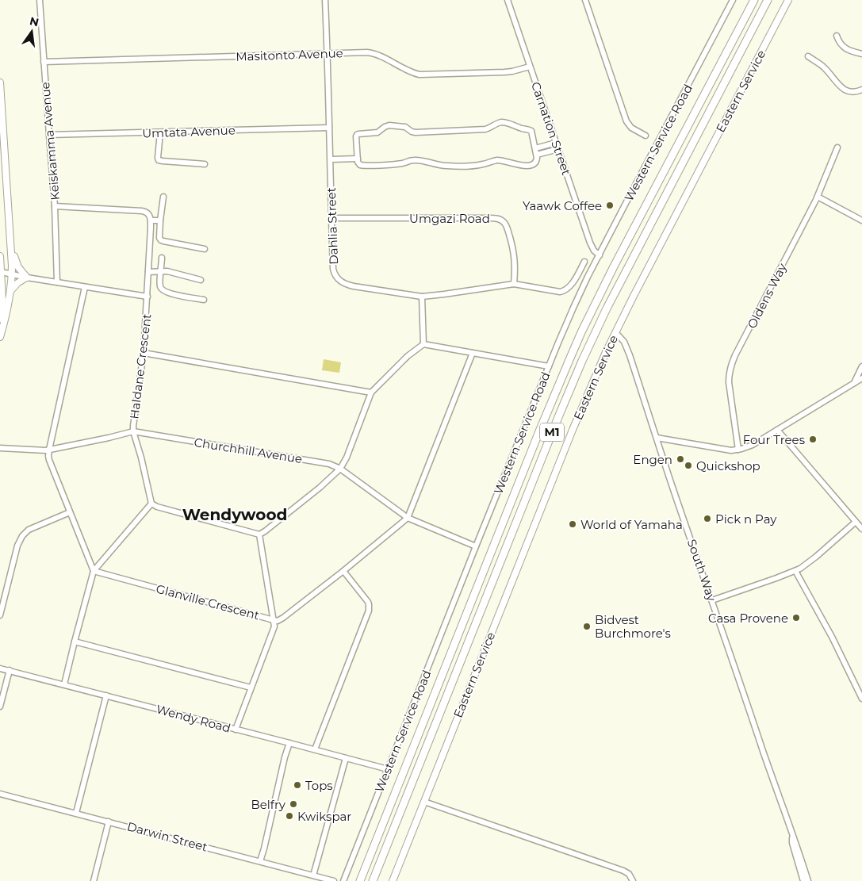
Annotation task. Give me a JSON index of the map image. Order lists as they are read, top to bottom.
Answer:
{
  "streets": {
    "highway": ["M1"],
    "main road": ["Eastern Service"],
    "street": [
      "Masitonto Avenue",
      "Carnation Street",
      "Umtata Avenue",
      "Keiskamma Avenue",
      "Western Service Road",
      "Umgazi Road",
      "Dahlia Street",
      "Oldens Way",
      "Haldane Crescent",
      "Churchhill Avenue",
      "South Way",
      "Glanville Crescent",
      "Wendy Road",
      "Darwin Street"
    ]
  },
  "crossings": [
    ["Masitonto Avenue", "Carnation Street"],
    ["Masitonto Avenue", "Keiskamma Avenue"],
    ["Masitonto Avenue", "Dahlia Street"],
    ["Eastern Service", "South Way"],
    ["Carnation Street", "Western Service Road"],
    ["Umtata Avenue", "Keiskamma Avenue"],
    ["Umtata Avenue", "Dahlia Street"],
    ["Keiskamma Avenue", "Haldane Crescent"],
    ["Western Service Road", "Churchhill Avenue"],
    ["Western Service Road", "Wendy Road"],
    ["Umgazi Road", "Dahlia Street"],
    ["Haldane Crescent", "Churchhill Avenue"],
    ["Churchhill Avenue", "Glanville Crescent"]
  ],
  "districts": ["Wendywood"],
  "places": [
    "Yaawk Coffee",
    "Four Trees",
    "Engen",
    "Quickshop",
    "Pick n Pay",
    "World of Yamaha",
    "Casa Provene",
    "Bidvest Burchmore's",
    "Tops",
    "Belfry",
    "Kwikspar"
  ],
  "north": "top"
}
